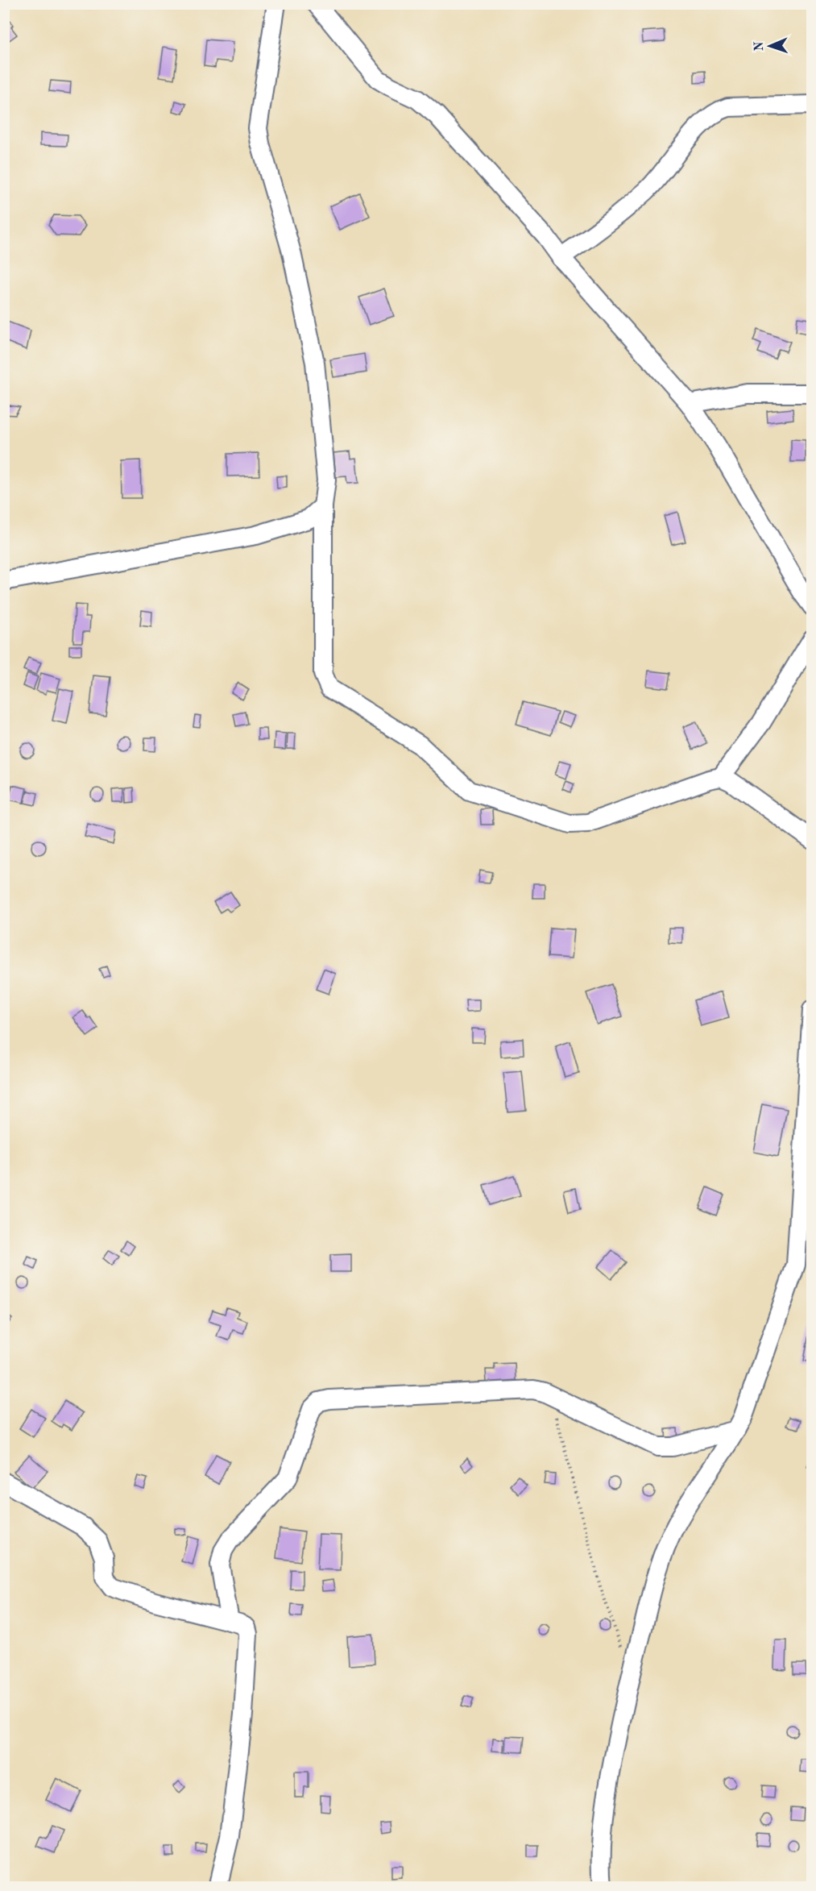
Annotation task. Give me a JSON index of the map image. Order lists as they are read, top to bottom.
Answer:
{
  "north": "left"
}
